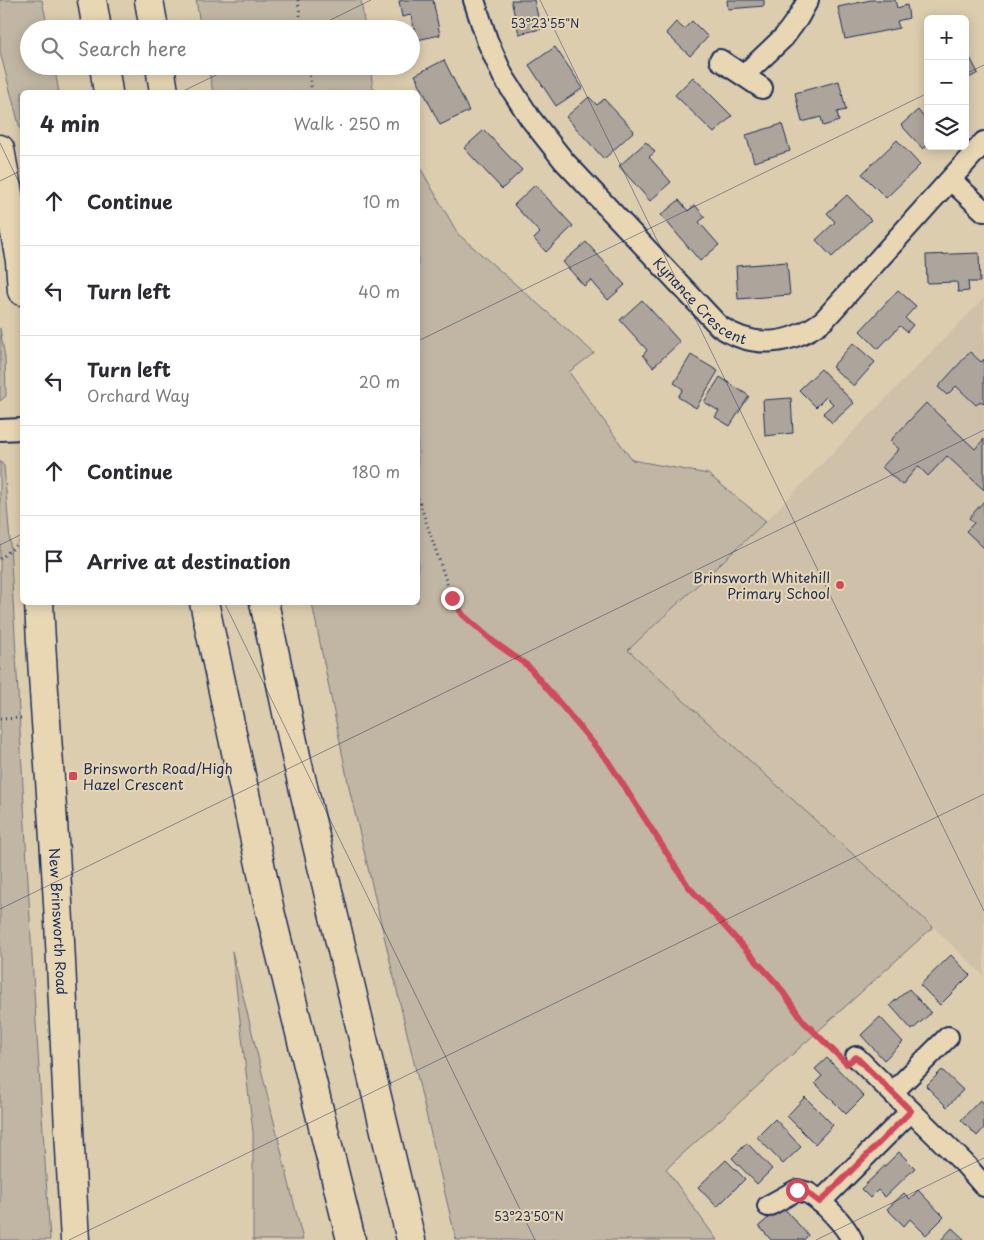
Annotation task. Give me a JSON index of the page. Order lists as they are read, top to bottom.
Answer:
{
  "streets": {
    "main road": ["New Brinsworth Road"],
    "street": ["Kynance Crescent"]
  },
  "places": {
    "other": ["Brinsworth Whitehill Primary School"],
    "transit": ["Brinsworth Road/High Hazel Crescent"]
  },
  "page": {
    "map_buttons": ["+", "−"],
    "search": "Search here",
    "heading": ["4 min", "Walk · 250 m"],
    "list": [
      ["Continue", "10 m"],
      ["Turn left", "40 m"],
      ["Turn left", "Orchard Way", "20 m"],
      ["Continue", "180 m"],
      "Arrive at destination"
    ]
  },
  "coordinates": ["53°23'55\"N", "53°23'50\"N"]
}
